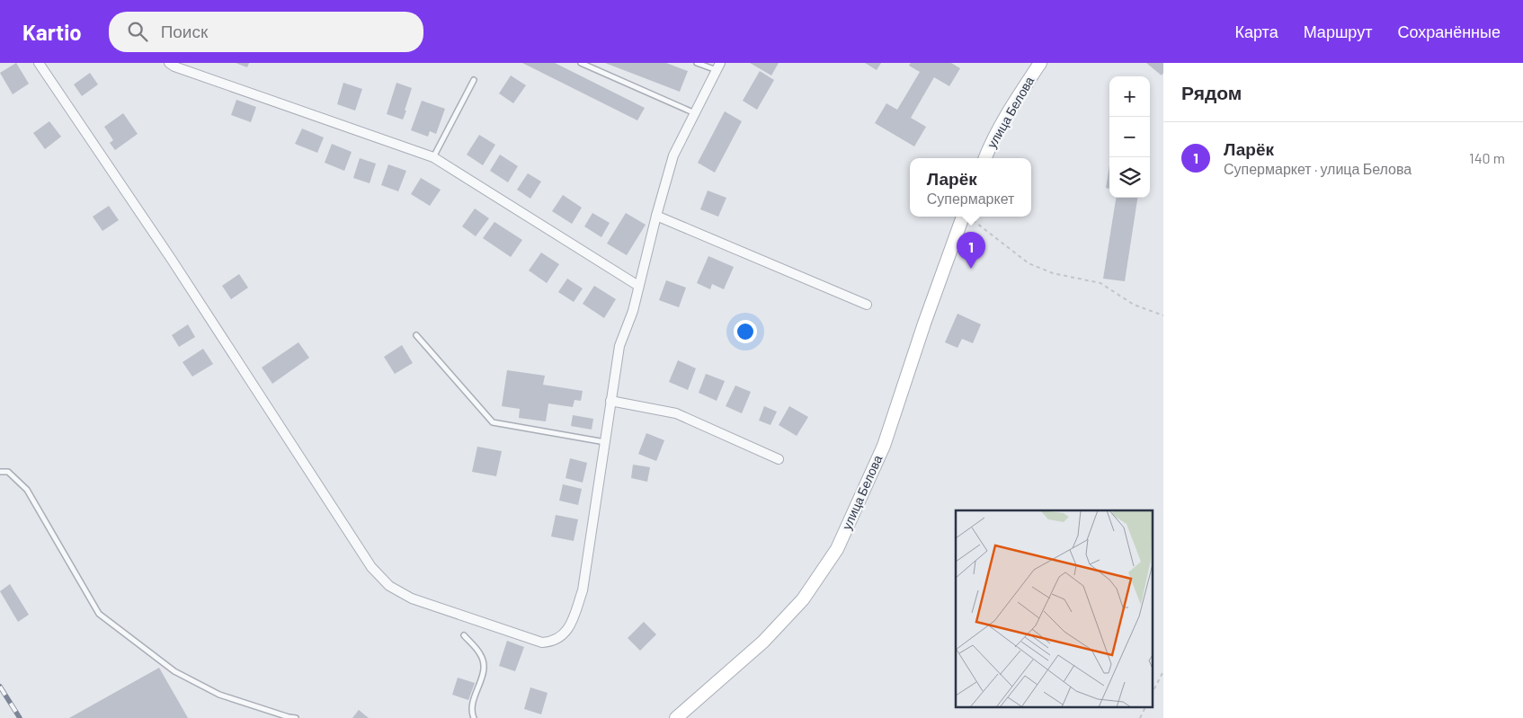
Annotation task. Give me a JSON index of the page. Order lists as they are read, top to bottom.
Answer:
{
  "streets": {
    "main road": ["улица Белова"]
  },
  "page": {
    "header": "Kartio",
    "search": "Поиск",
    "nav": ["Карта", "Маршрут", "Сохранённые"],
    "heading": "Рядом",
    "map_buttons": ["+", "−"],
    "list": [
      {
        "mark": "1",
        "name": "Ларёк",
        "note": "Супермаркет · улица Белова",
        "value": "140 m"
      }
    ],
    "popup": ["Ларёк", "Супермаркет"],
    "pins": "1"
  }
}
